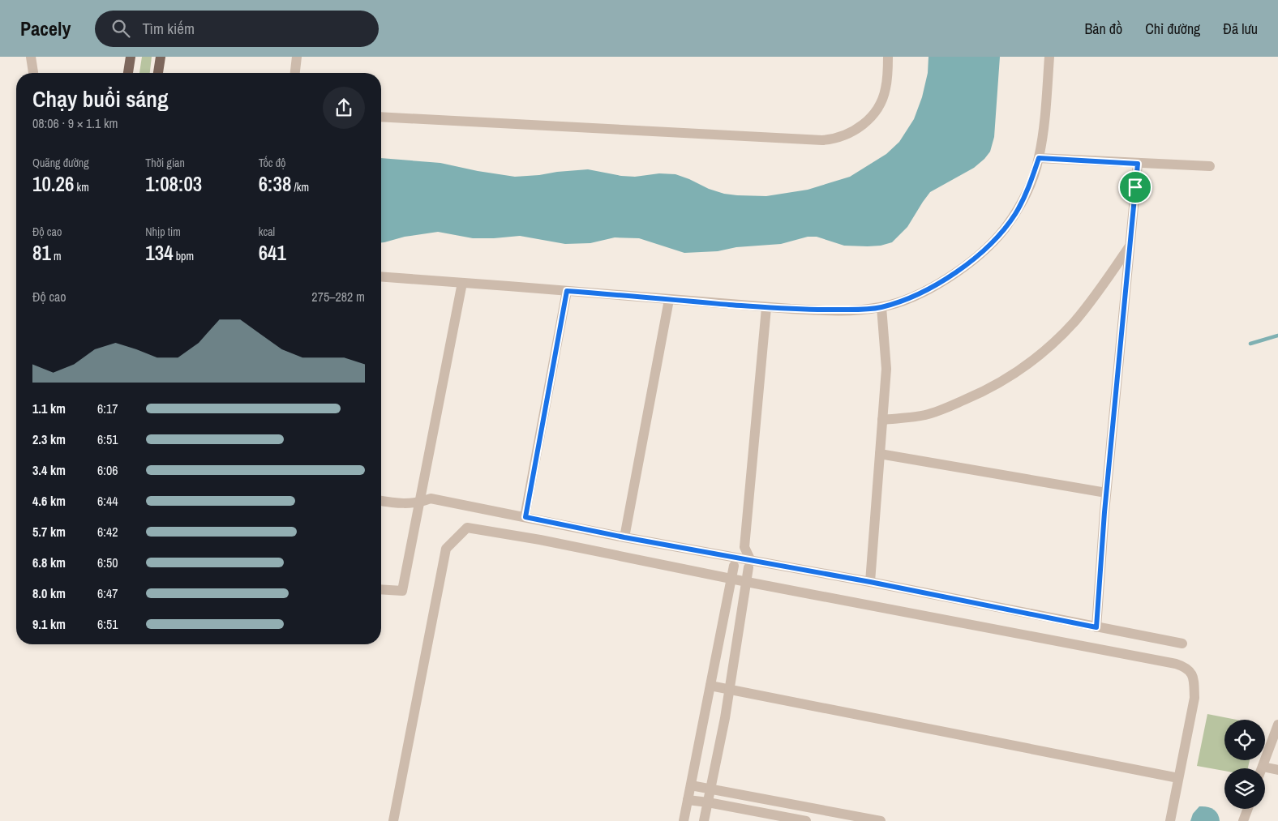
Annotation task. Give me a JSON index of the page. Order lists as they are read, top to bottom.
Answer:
{
  "page": {
    "header": "Pacely",
    "search": "Tìm kiếm",
    "nav": ["Bản đồ", "Chỉ đường", "Đã lưu"],
    "heading": ["Chạy buổi sáng", "08:06 · 9 × 1.1 km"],
    "stats": [
      ["Quãng đường", "10.26 km"],
      ["Thời gian", "1:08:03"],
      ["Tốc độ", "6:38 /km"],
      ["Độ cao", "81 m"],
      ["Nhịp tim", "134 bpm"],
      ["kcal", "641"]
    ],
    "chart": ["Độ cao", "275–282 m"],
    "list": [
      {
        "name": "1.1 km",
        "note": "6:17"
      },
      {
        "name": "2.3 km",
        "note": "6:51"
      },
      {
        "name": "3.4 km",
        "note": "6:06"
      },
      {
        "name": "4.6 km",
        "note": "6:44"
      },
      {
        "name": "5.7 km",
        "note": "6:42"
      },
      {
        "name": "6.8 km",
        "note": "6:50"
      },
      {
        "name": "8.0 km",
        "note": "6:47"
      },
      {
        "name": "9.1 km",
        "note": "6:51"
      }
    ]
  }
}
